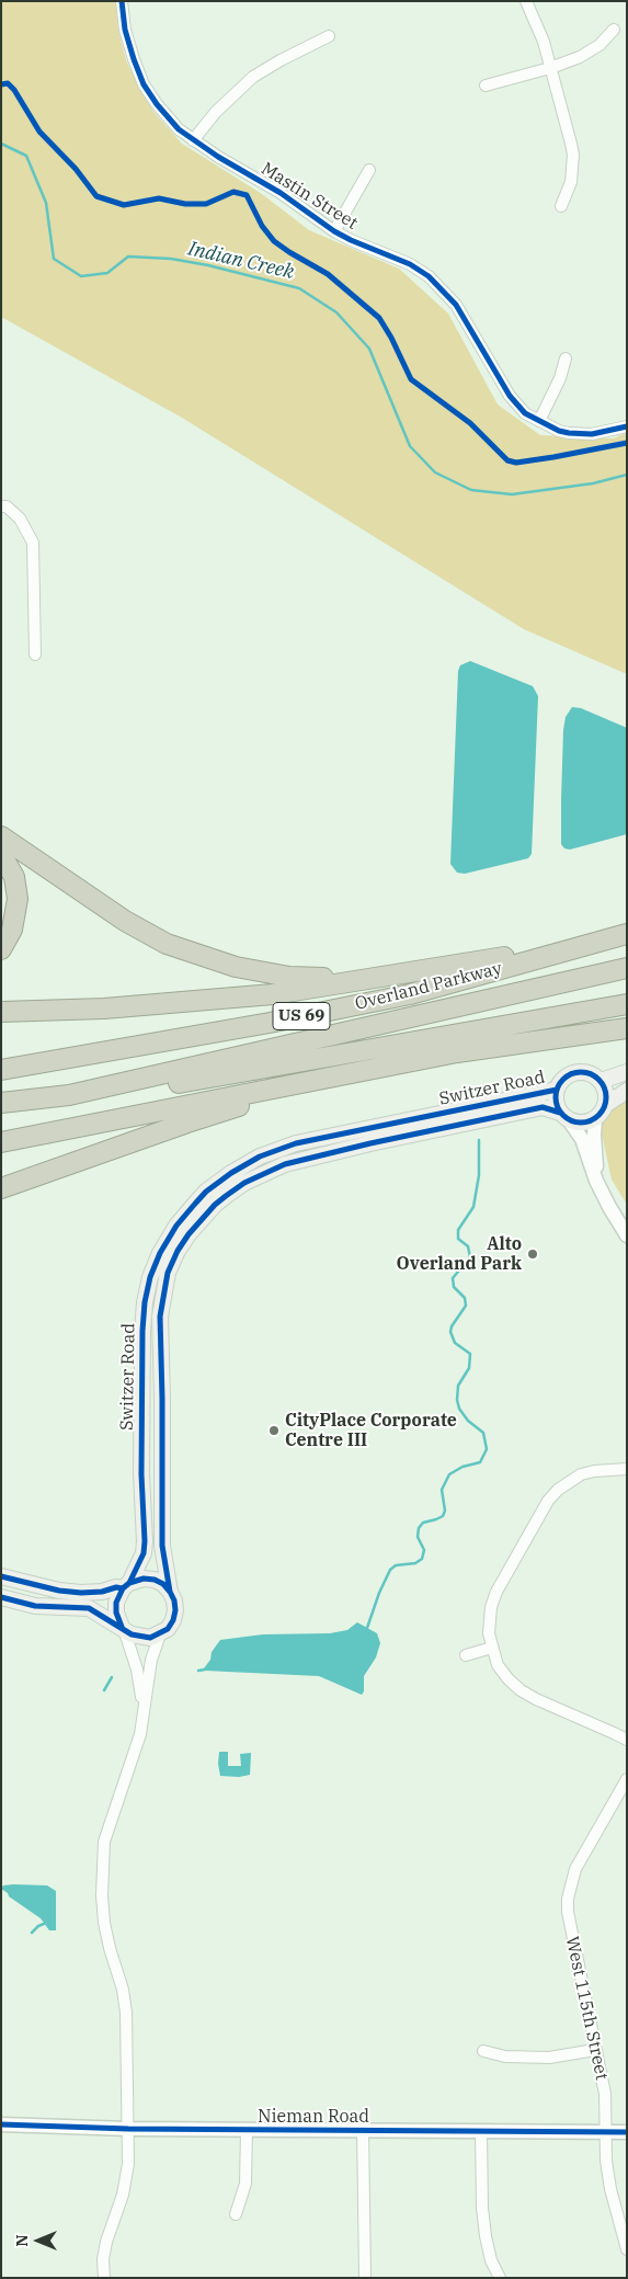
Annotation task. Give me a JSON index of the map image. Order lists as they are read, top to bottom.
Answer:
{
  "streets": {
    "highway": ["Overland Parkway", "US 69"],
    "main road": ["Switzer Road"],
    "street": ["Mastin Street", "West 115th Street", "Nieman Road"]
  },
  "crossings": [
    ["West 115th Street", "Nieman Road"]
  ],
  "water": ["Indian Creek"],
  "places": ["Alto Overland Park", "CityPlace Corporate Centre III"],
  "north": "left"
}
